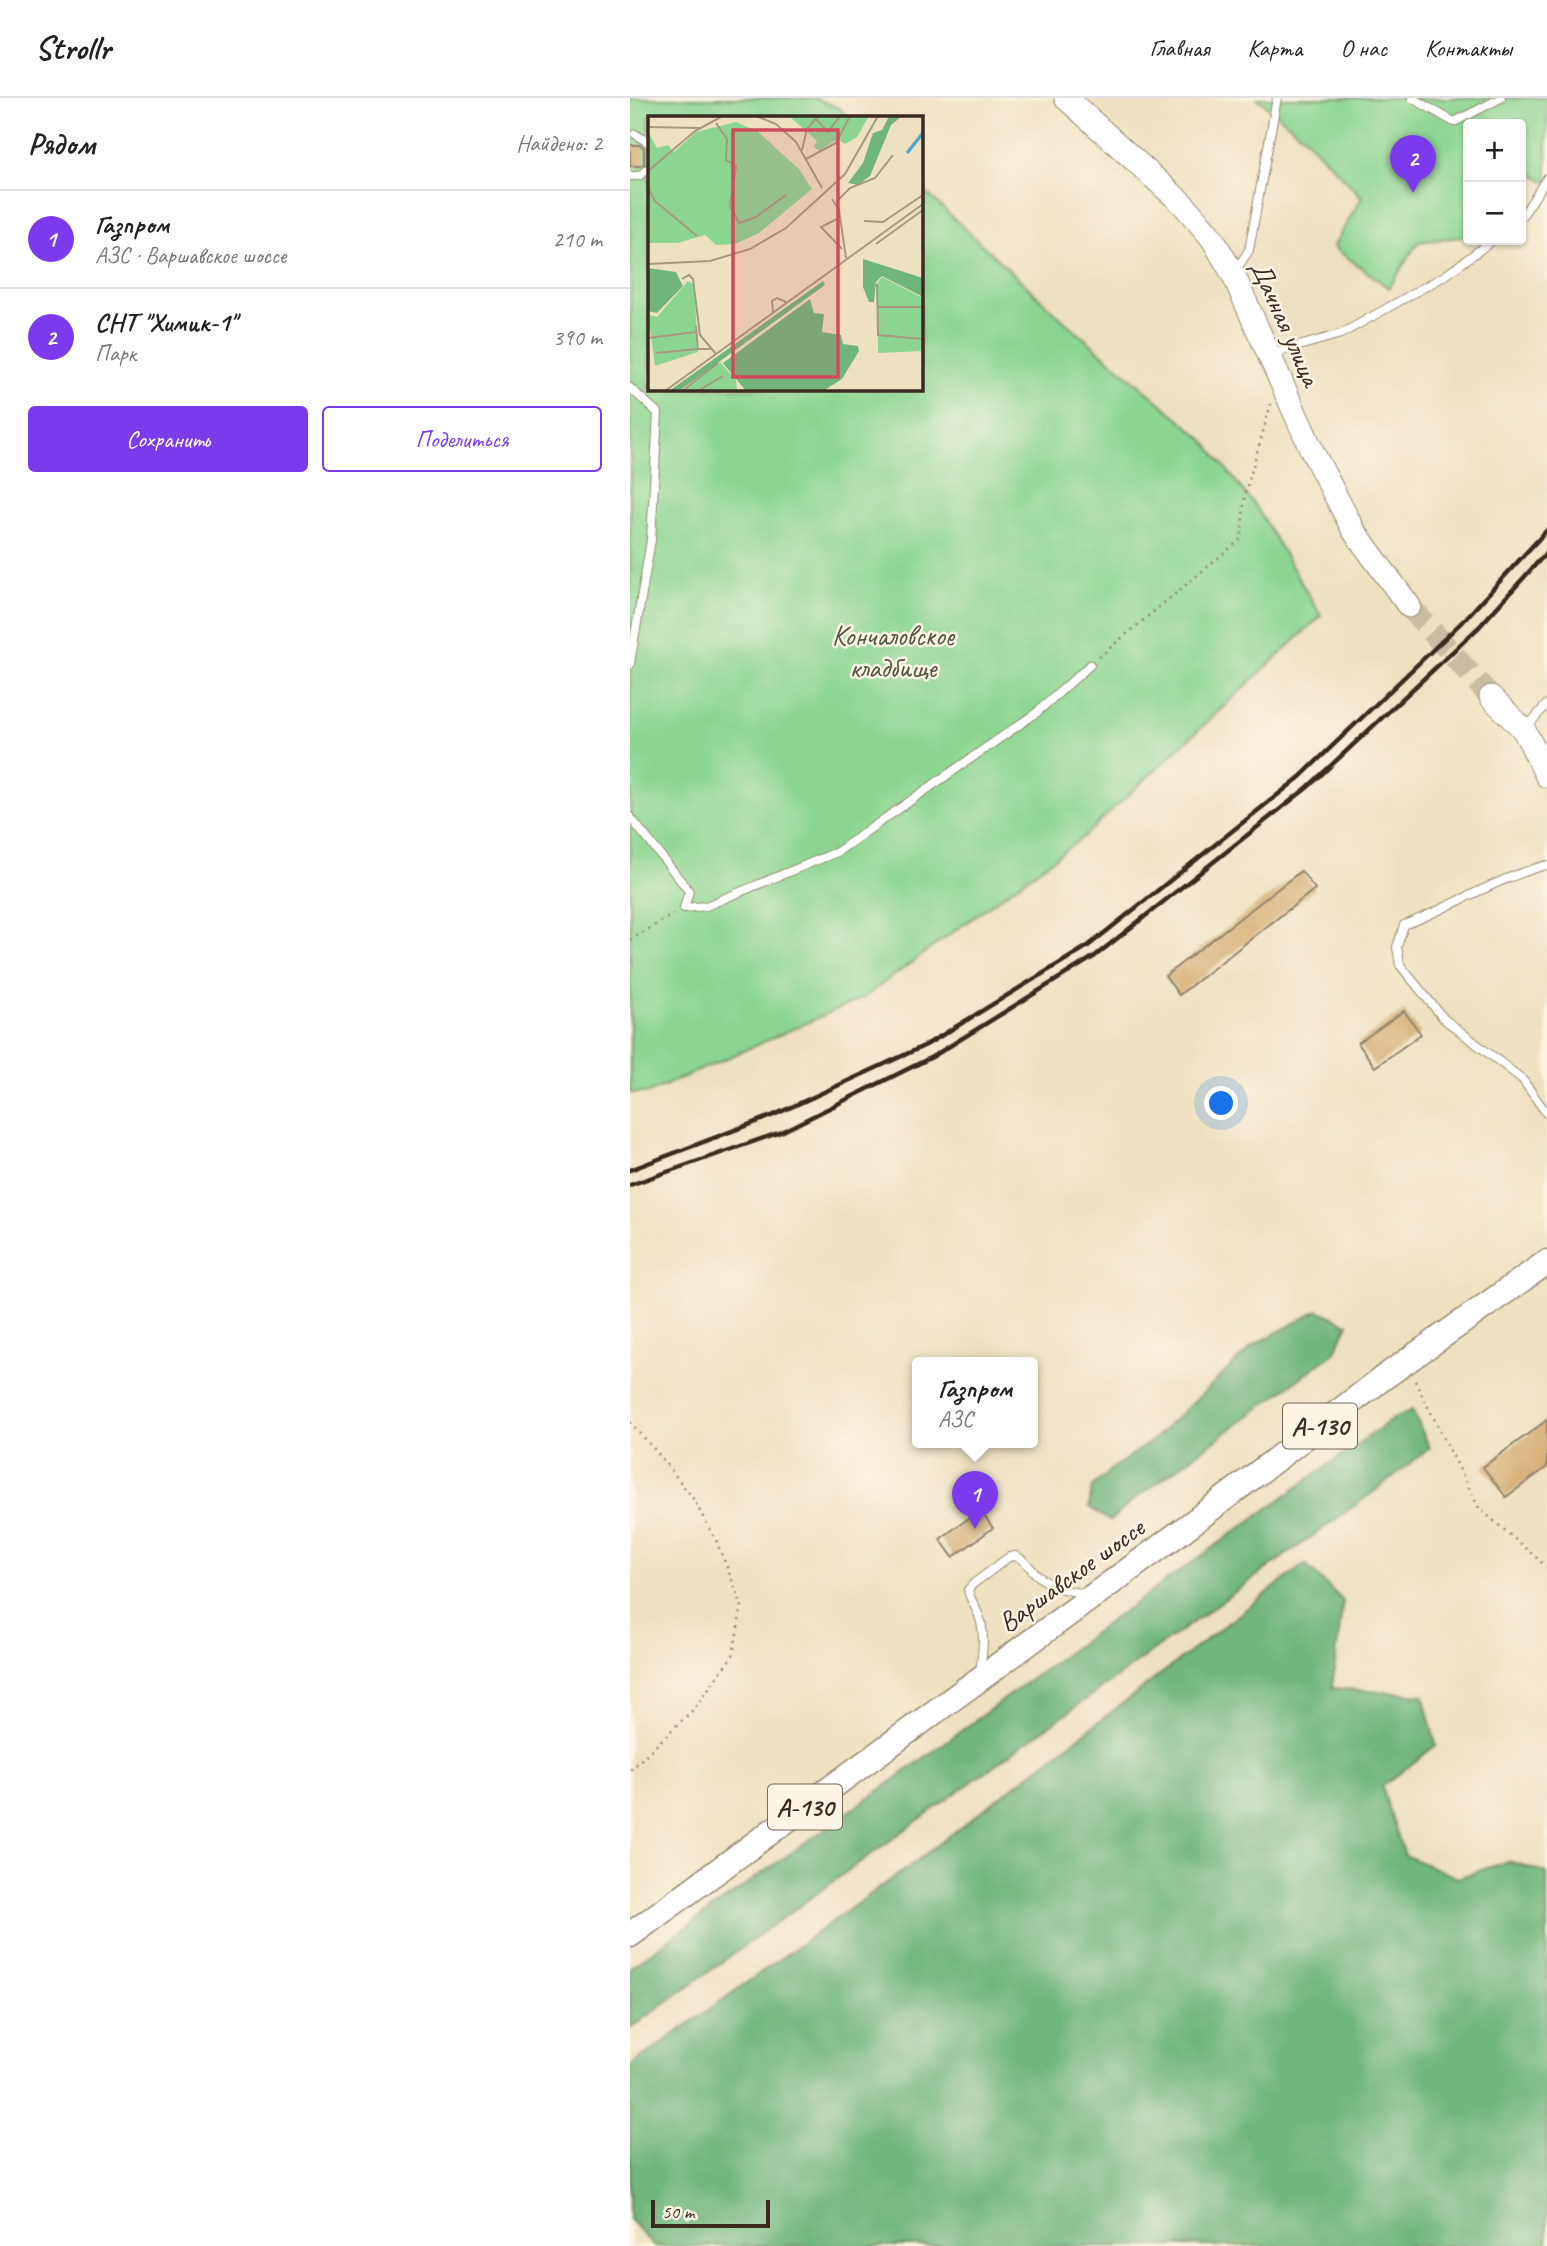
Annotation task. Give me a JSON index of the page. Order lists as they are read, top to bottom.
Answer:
{
  "streets": {
    "main road": ["А-130", "Варшавское шоссе"],
    "street": ["Дачная улица"]
  },
  "parks": ["Кончаловское кладбище"],
  "scale_bar": "50 m",
  "page": {
    "header": "Strollr",
    "nav": [
      "Главная",
      "Карта",
      "О нас",
      "Контакты"
    ],
    "heading": ["Рядом", "Найдено: 2"],
    "map_buttons": ["+", "−"],
    "pins": ["2", "1"],
    "list": [
      {
        "mark": "1",
        "name": "Газпром",
        "note": "АЗС · Варшавское шоссе",
        "value": "210 m"
      },
      {
        "mark": "2",
        "name": "СНТ \"Химик-1\"",
        "note": "Парк",
        "value": "390 m"
      }
    ],
    "buttons": ["Сохранить", "Поделиться"],
    "popup": ["Газпром", "АЗС"],
    "scale": "50 m"
  }
}
